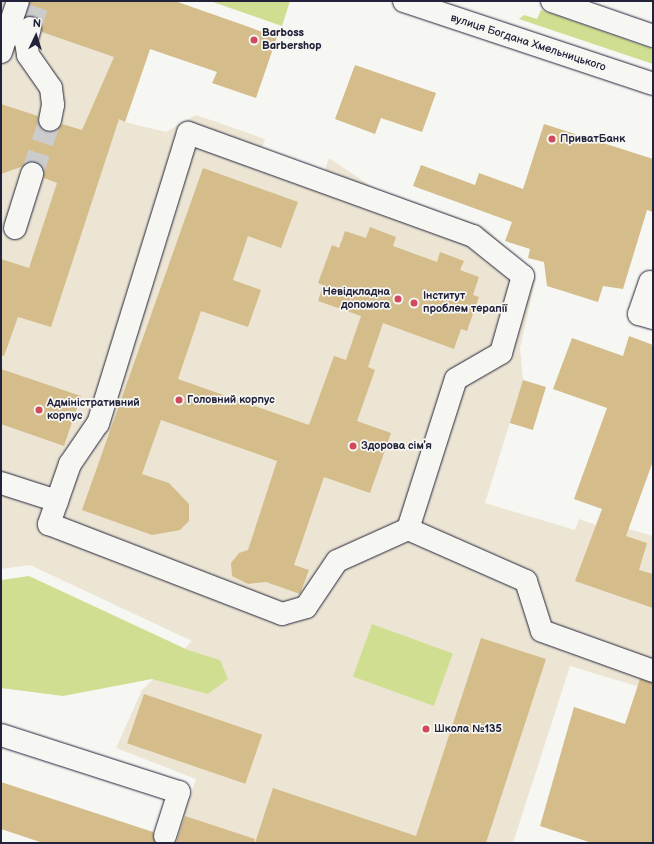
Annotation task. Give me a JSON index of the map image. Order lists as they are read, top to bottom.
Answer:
{
  "streets": {
    "street": ["вулиця Богдана Хмельницького"]
  },
  "places": [
    "Barboss Barbershop",
    "ПриватБанк",
    "Невідкладна допомога",
    "Інститут проблем терапії",
    "Головний корпус",
    "Адміністративний корпус",
    "Здорова сімʼя",
    "Школа №135"
  ],
  "north": "top"
}
